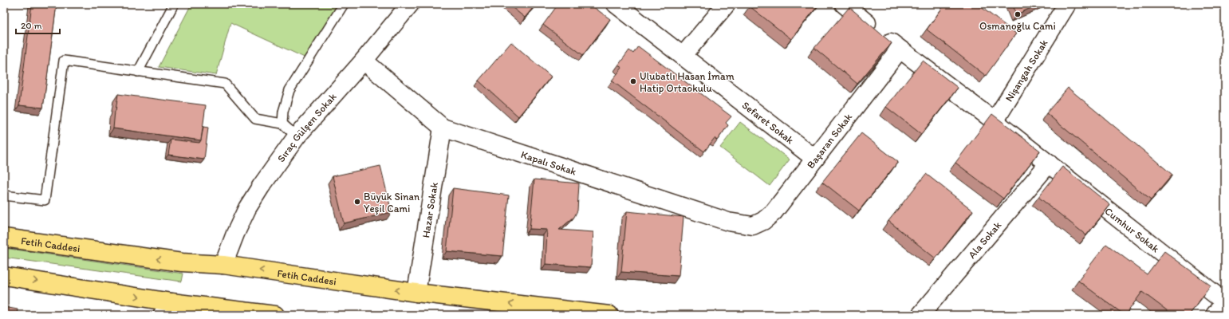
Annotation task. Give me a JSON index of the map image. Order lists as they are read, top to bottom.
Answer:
{
  "streets": {
    "main road": ["Fetih Caddesi"],
    "street": [
      "Nişangah Sokak",
      "Sefaret Sokak",
      "Sıraç Gülşen Sokak",
      "Başaran Sokak",
      "Kapalı Sokak",
      "Hazar Sokak",
      "Cumhur Sokak",
      "Ala Sokak"
    ]
  },
  "crossings": [
    ["Nişangah Sokak", "Cumhur Sokak"],
    ["Sefaret Sokak", "Başaran Sokak"],
    ["Sıraç Gülşen Sokak", "Kapalı Sokak"],
    ["Sıraç Gülşen Sokak", "Fetih Caddesi"],
    ["Başaran Sokak", "Kapalı Sokak"],
    ["Başaran Sokak", "Cumhur Sokak"],
    ["Kapalı Sokak", "Hazar Sokak"],
    ["Hazar Sokak", "Fetih Caddesi"],
    ["Cumhur Sokak", "Ala Sokak"]
  ],
  "places": ["Osmanoğlu Cami", "Ulubatlı Hasan İmam Hatip Ortaokulu", "Büyük Sinan Yeşil Cami"],
  "scale_bar": "20 m"
}
